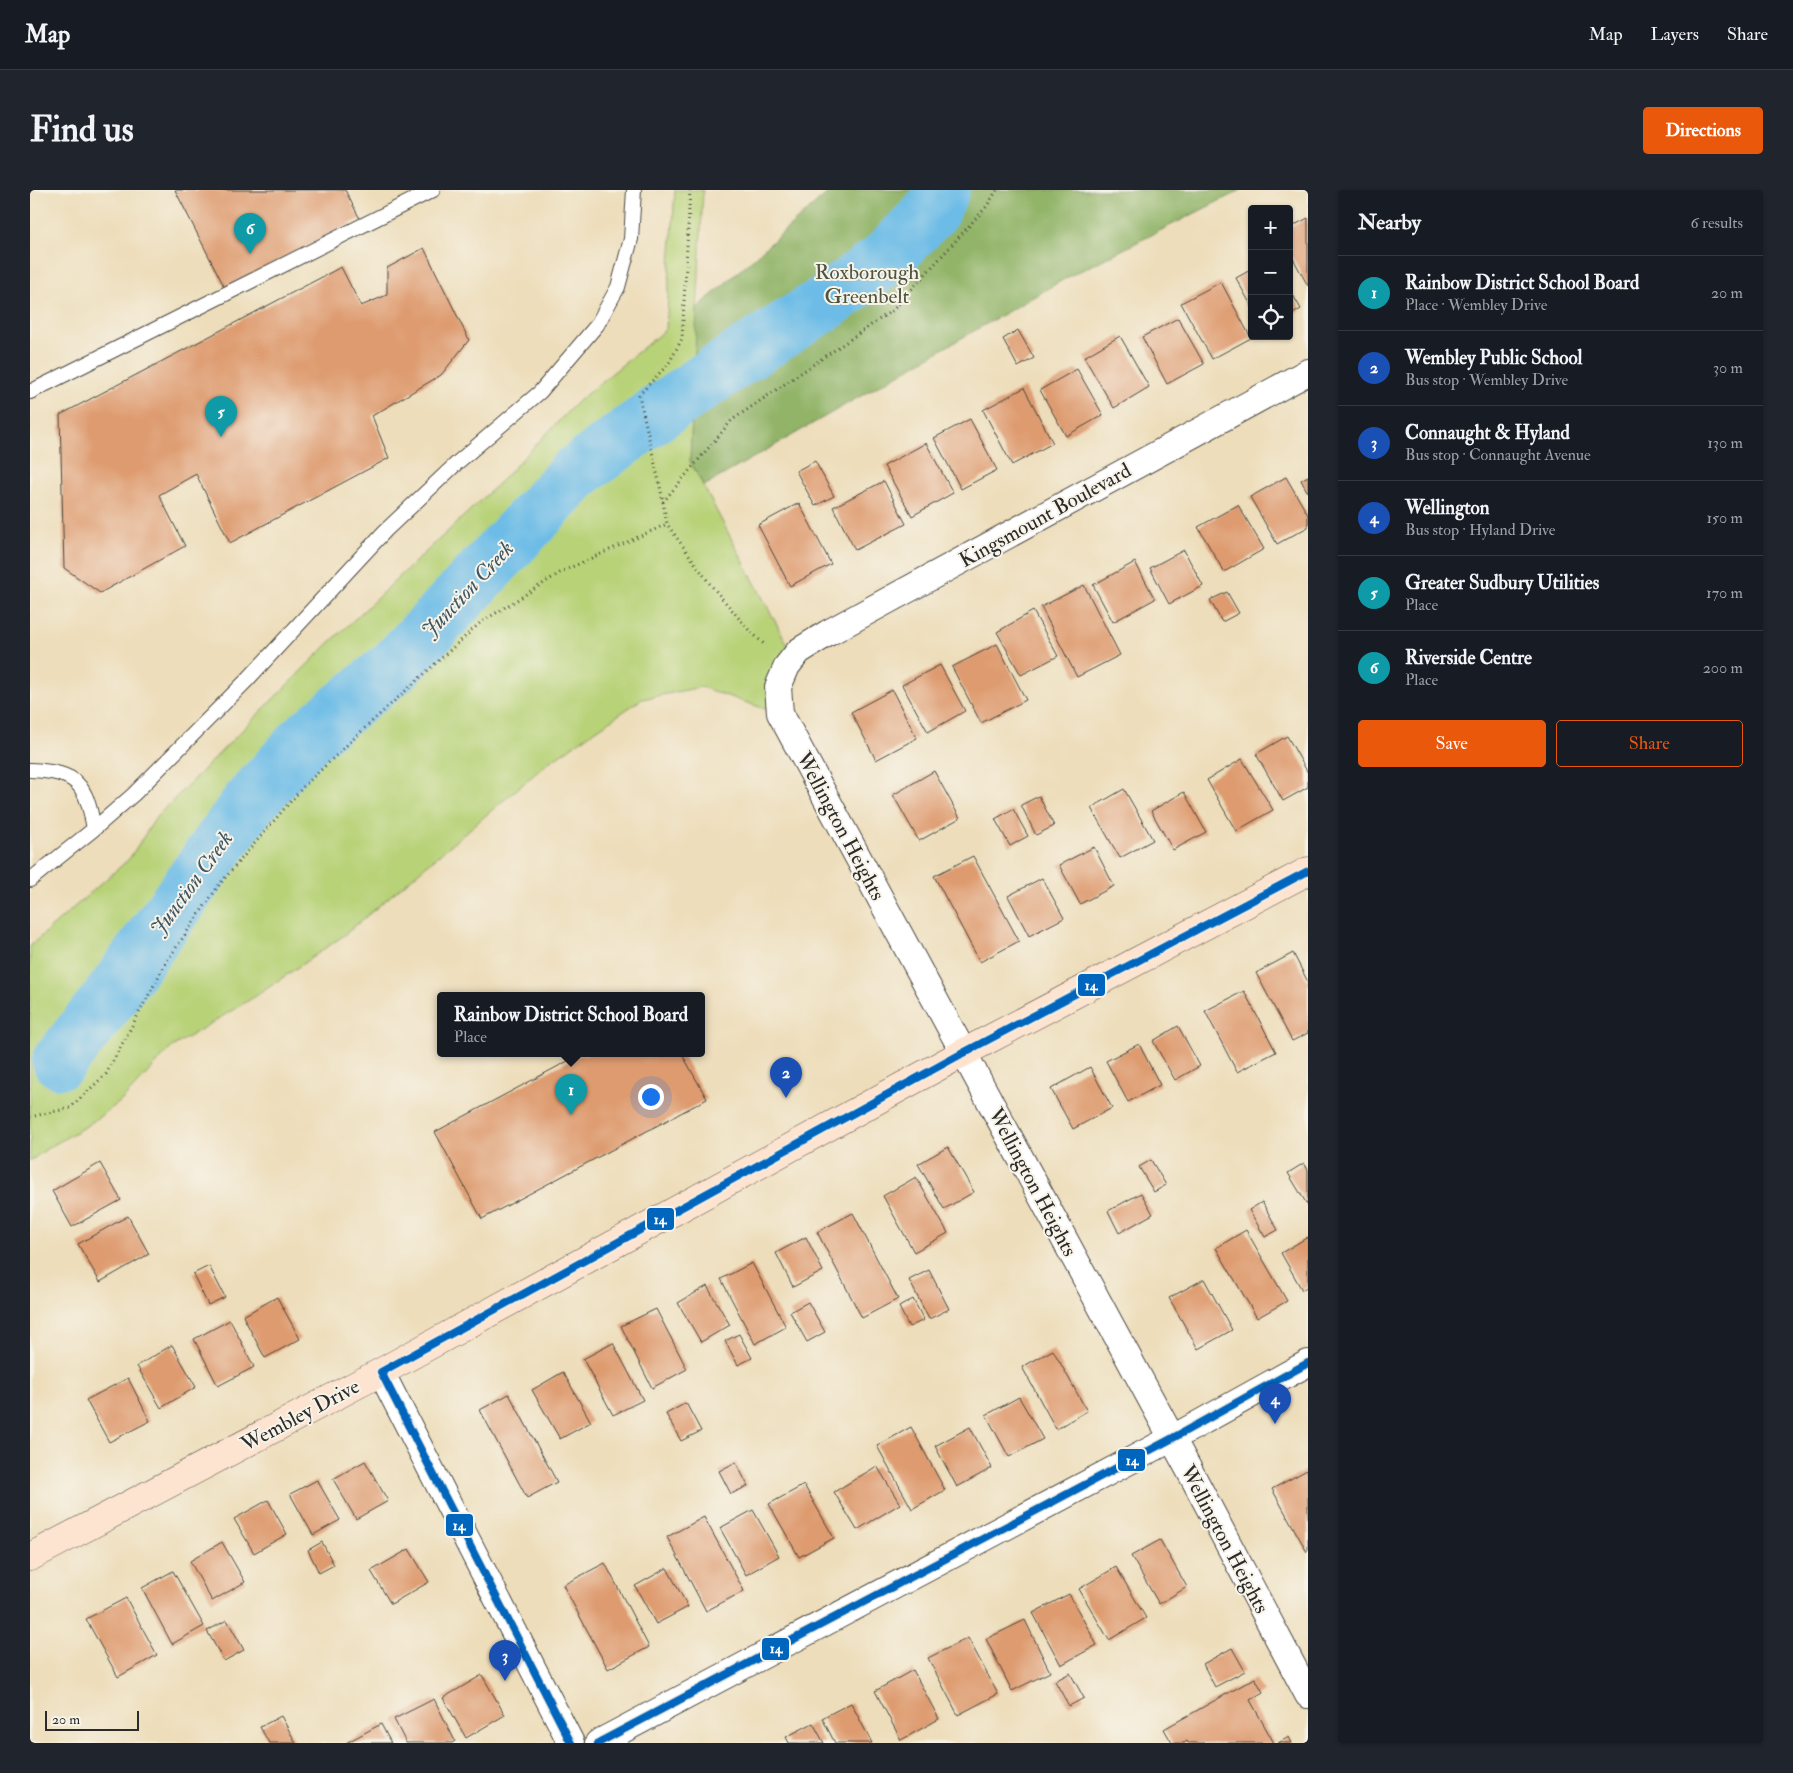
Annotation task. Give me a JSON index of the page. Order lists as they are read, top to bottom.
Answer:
{
  "streets": {
    "street": ["Kingsmount Boulevard", "Wellington Heights", "Wembley Drive"]
  },
  "crossings": [
    ["Kingsmount Boulevard", "Wellington Heights"],
    ["Wellington Heights", "Wembley Drive"]
  ],
  "water": ["Junction Creek"],
  "parks": ["Roxborough Greenbelt"],
  "lines": ["transit line 14"],
  "scale_bar": "20 m",
  "page": {
    "header": "Map",
    "nav": ["Map", "Layers", "Share"],
    "buttons": [
      "Directions",
      ["Save", "Share"]
    ],
    "title": "Find us",
    "heading": ["Nearby", "6 results"],
    "map_buttons": ["+", "−"],
    "pins": [
      "6",
      "5",
      "2",
      "1",
      "4",
      "3"
    ],
    "list": [
      {
        "mark": "1",
        "name": "Rainbow District School Board",
        "note": "Place · Wembley Drive",
        "value": "20 m"
      },
      {
        "mark": "2",
        "name": "Wembley Public School",
        "note": "Bus stop · Wembley Drive",
        "value": "30 m"
      },
      {
        "mark": "3",
        "name": "Connaught & Hyland",
        "note": "Bus stop · Connaught Avenue",
        "value": "130 m"
      },
      {
        "mark": "4",
        "name": "Wellington",
        "note": "Bus stop · Hyland Drive",
        "value": "150 m"
      },
      {
        "mark": "5",
        "name": "Greater Sudbury Utilities",
        "note": "Place",
        "value": "170 m"
      },
      {
        "mark": "6",
        "name": "Riverside Centre",
        "note": "Place",
        "value": "200 m"
      }
    ],
    "popup": ["Rainbow District School Board", "Place"],
    "scale": "20 m"
  }
}
